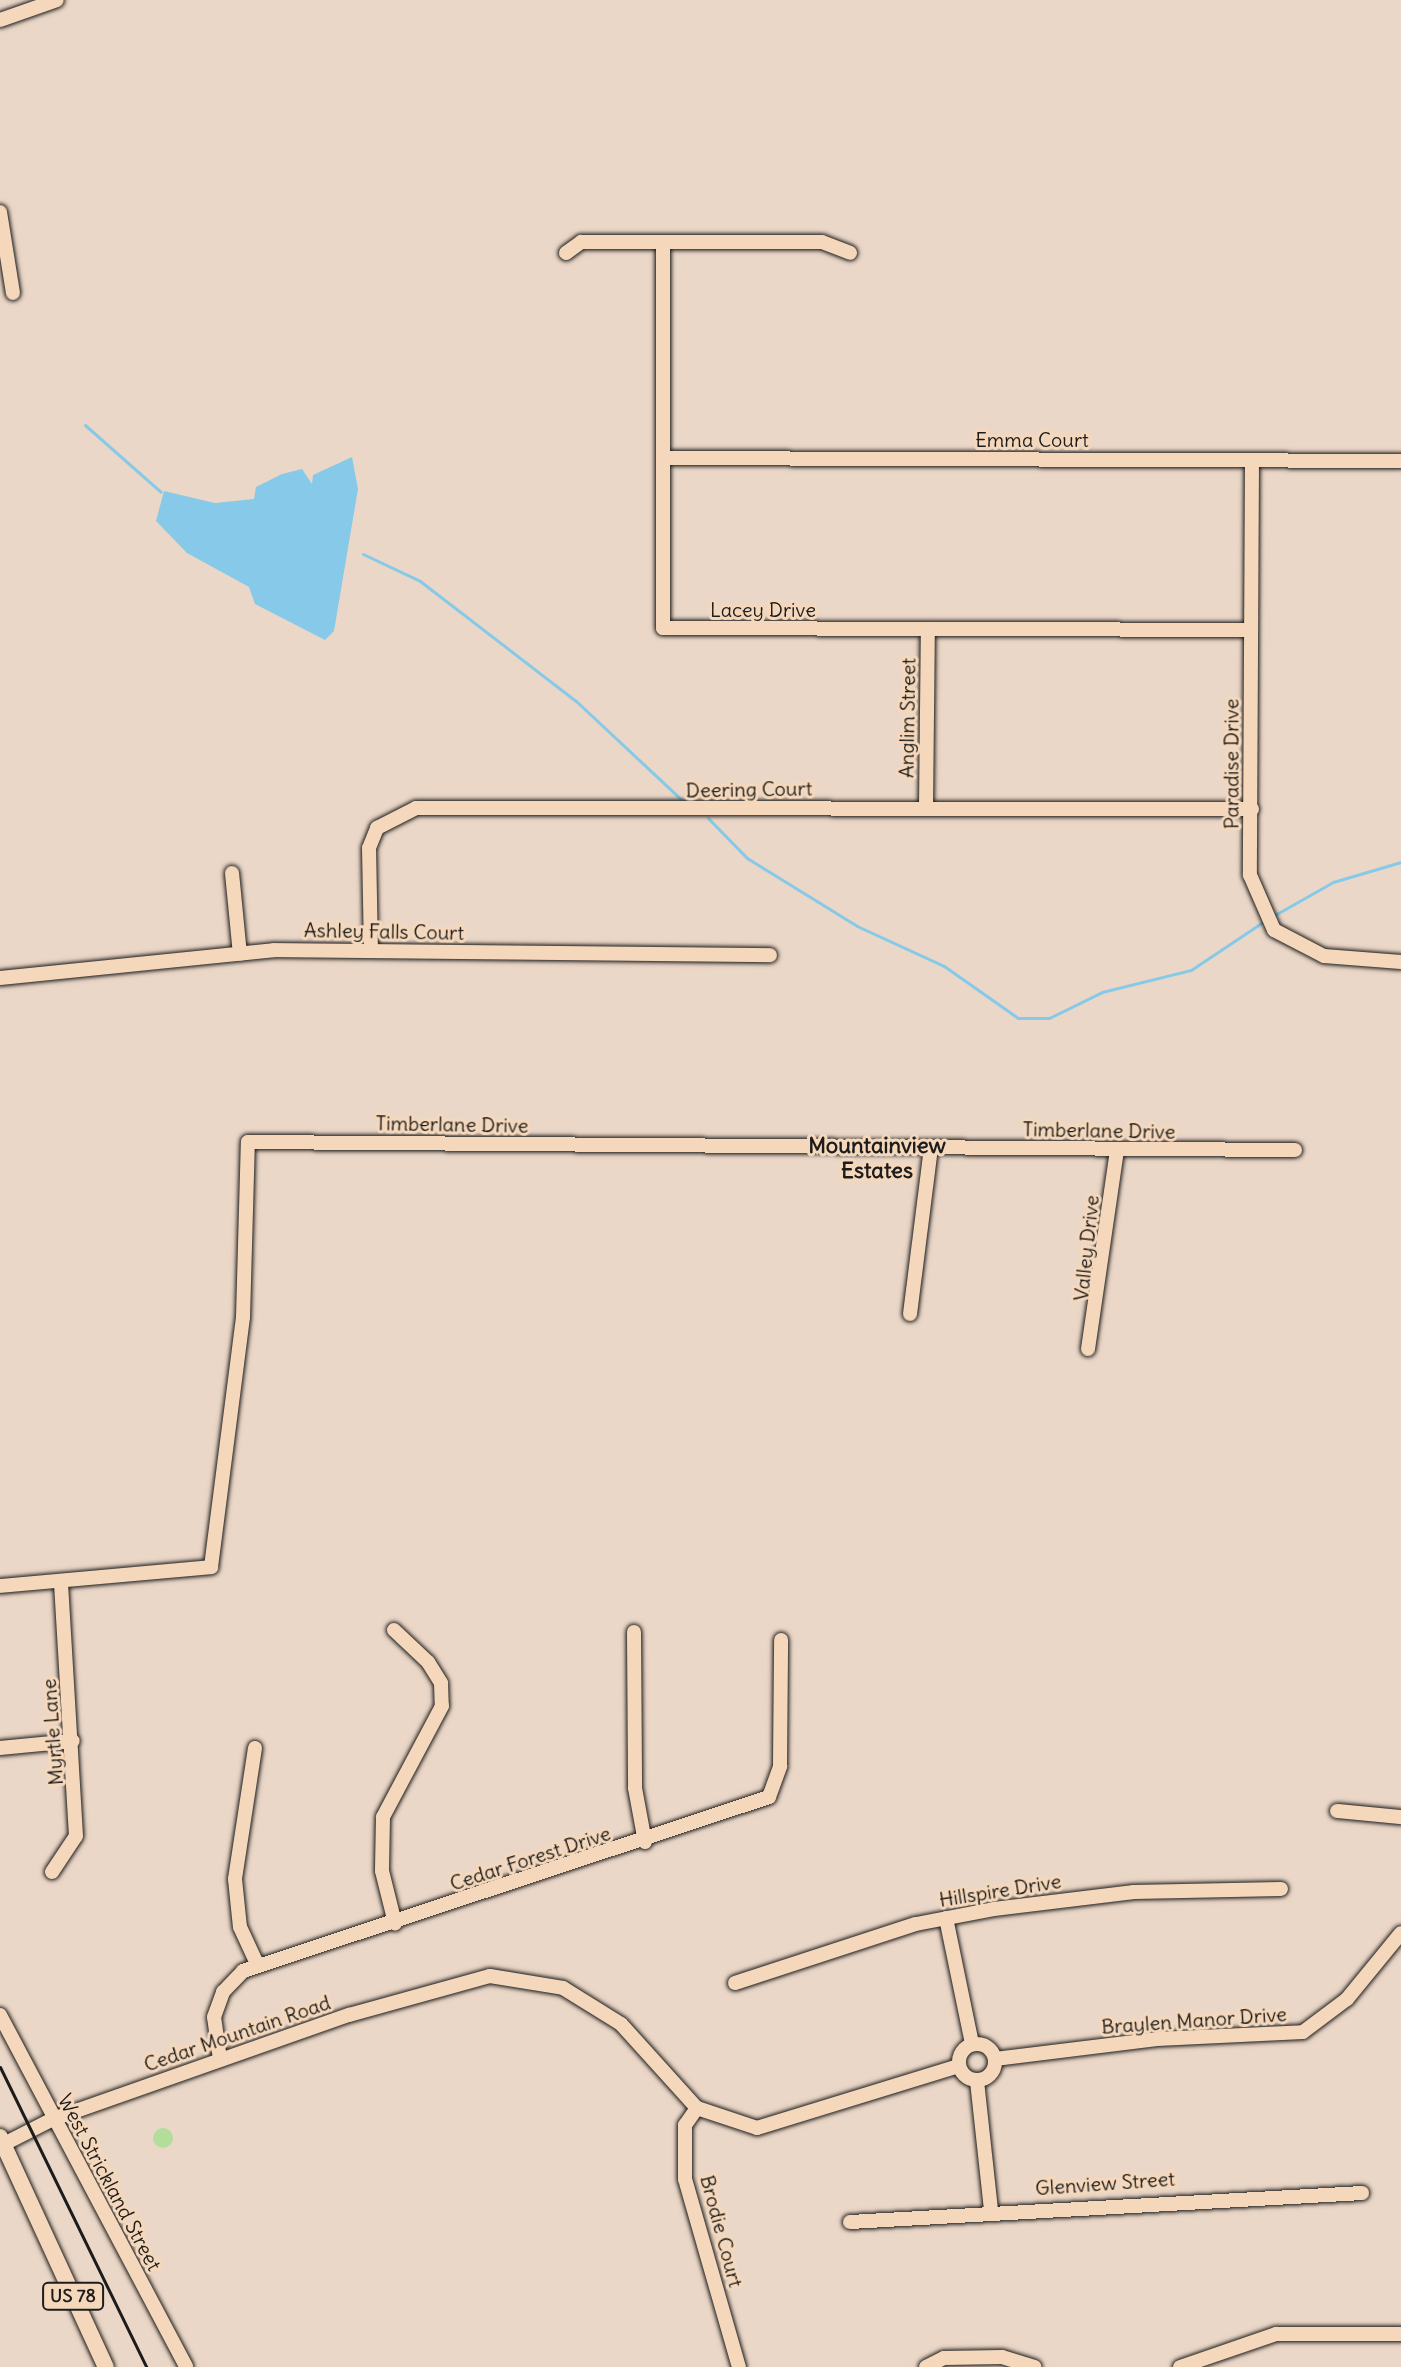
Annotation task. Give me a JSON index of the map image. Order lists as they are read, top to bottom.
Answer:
{
  "streets": {
    "main road": ["US 78"],
    "street": [
      "Emma Court",
      "Lacey Drive",
      "Anglim Street",
      "Paradise Drive",
      "Deering Court",
      "Ashley Falls Court",
      "Timberlane Drive",
      "Valley Drive",
      "Myrtle Lane",
      "Cedar Forest Drive",
      "Hillspire Drive",
      "Braylen Manor Drive",
      "Cedar Mountain Road",
      "West Strickland Street",
      "Glenview Street",
      "Brodie Court"
    ]
  },
  "crossings": [
    ["Emma Court", "Lacey Drive"],
    ["Emma Court", "Paradise Drive"],
    ["Lacey Drive", "Anglim Street"],
    ["Lacey Drive", "Paradise Drive"],
    ["Anglim Street", "Deering Court"],
    ["Paradise Drive", "Deering Court"],
    ["Deering Court", "Ashley Falls Court"],
    ["Timberlane Drive", "Valley Drive"],
    ["Timberlane Drive", "Myrtle Lane"],
    ["Cedar Forest Drive", "Cedar Mountain Road"],
    ["Cedar Mountain Road", "West Strickland Street"],
    ["Cedar Mountain Road", "Brodie Court"],
    ["Cedar Mountain Road", "US 78"]
  ],
  "districts": ["Mountainview Estates"]
}
